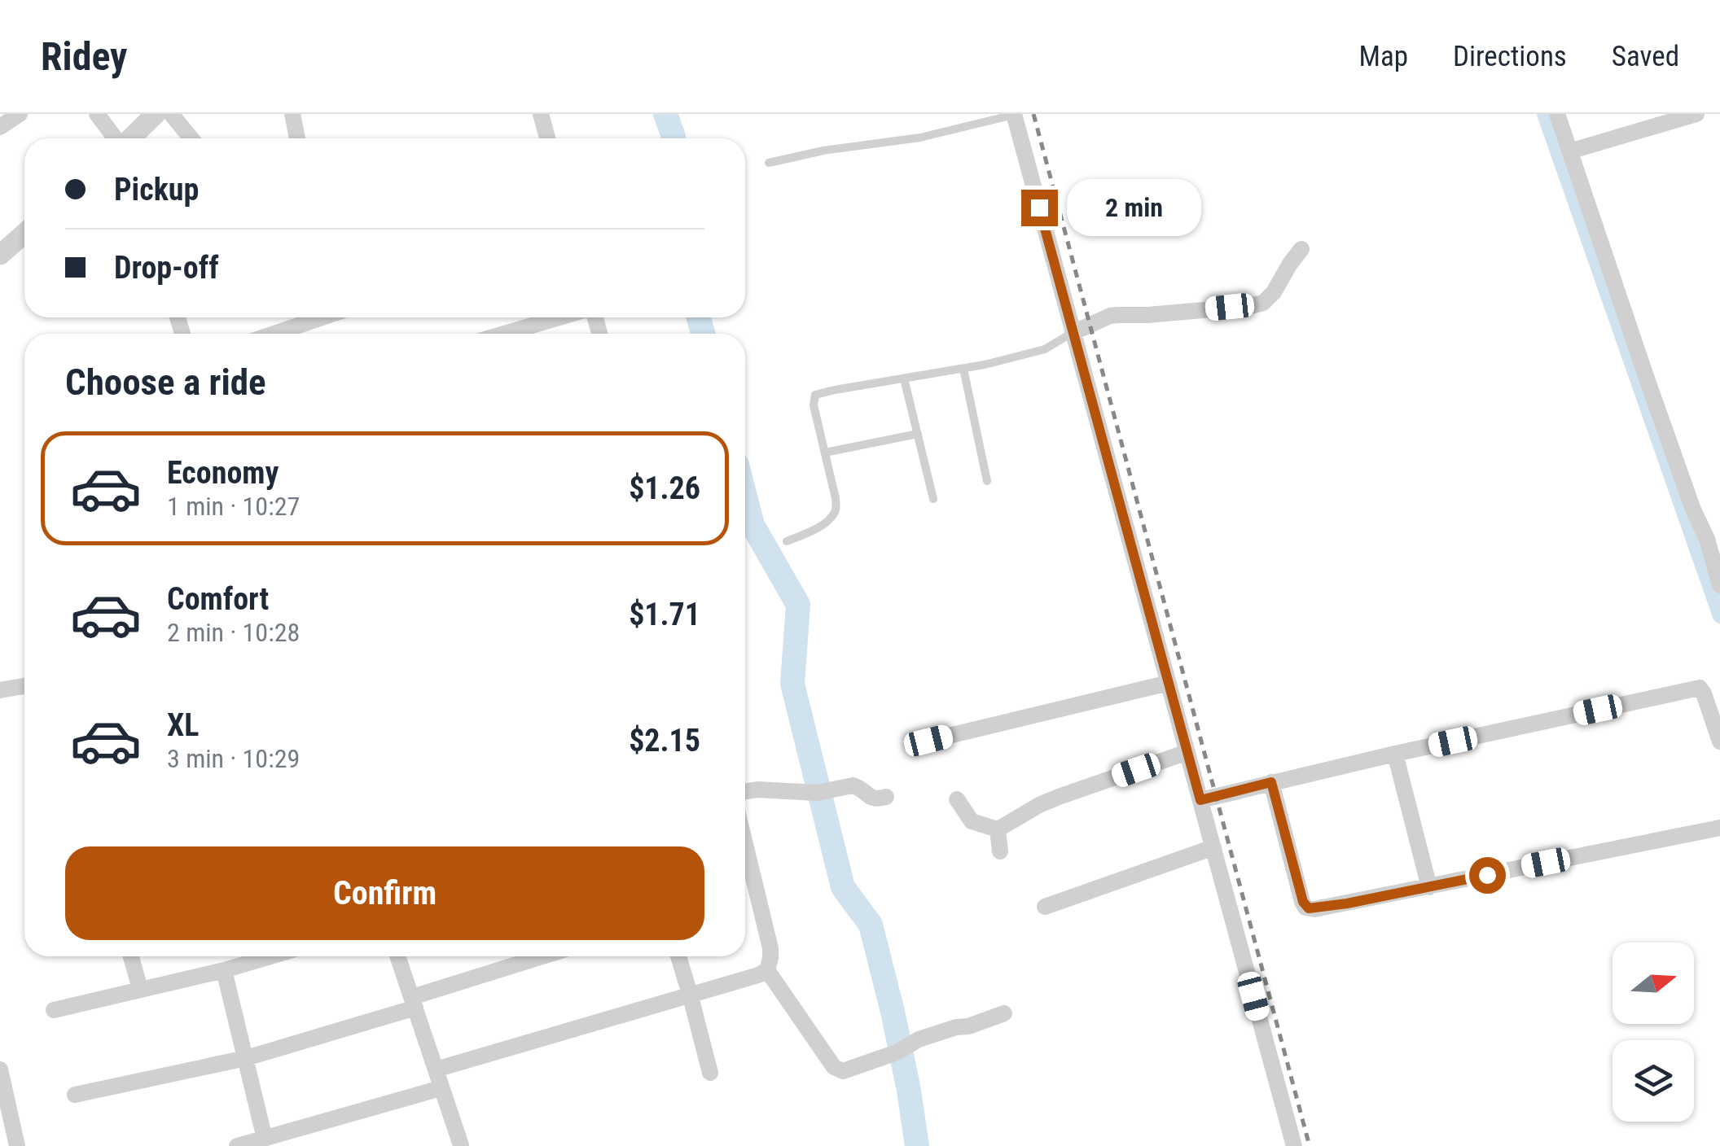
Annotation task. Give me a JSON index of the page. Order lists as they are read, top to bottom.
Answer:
{
  "north": "right",
  "page": {
    "header": "Ridey",
    "nav": ["Map", "Directions", "Saved"],
    "banner": ["Pickup", "Drop-off"],
    "bubble": "2 min",
    "heading": "Choose a ride",
    "list": [
      {
        "name": "Economy",
        "note": "1 min · 10:27",
        "value": "$1.26"
      },
      {
        "name": "Comfort",
        "note": "2 min · 10:28",
        "value": "$1.71"
      },
      {
        "name": "XL",
        "note": "3 min · 10:29",
        "value": "$2.15"
      }
    ],
    "buttons": "Confirm"
  }
}
